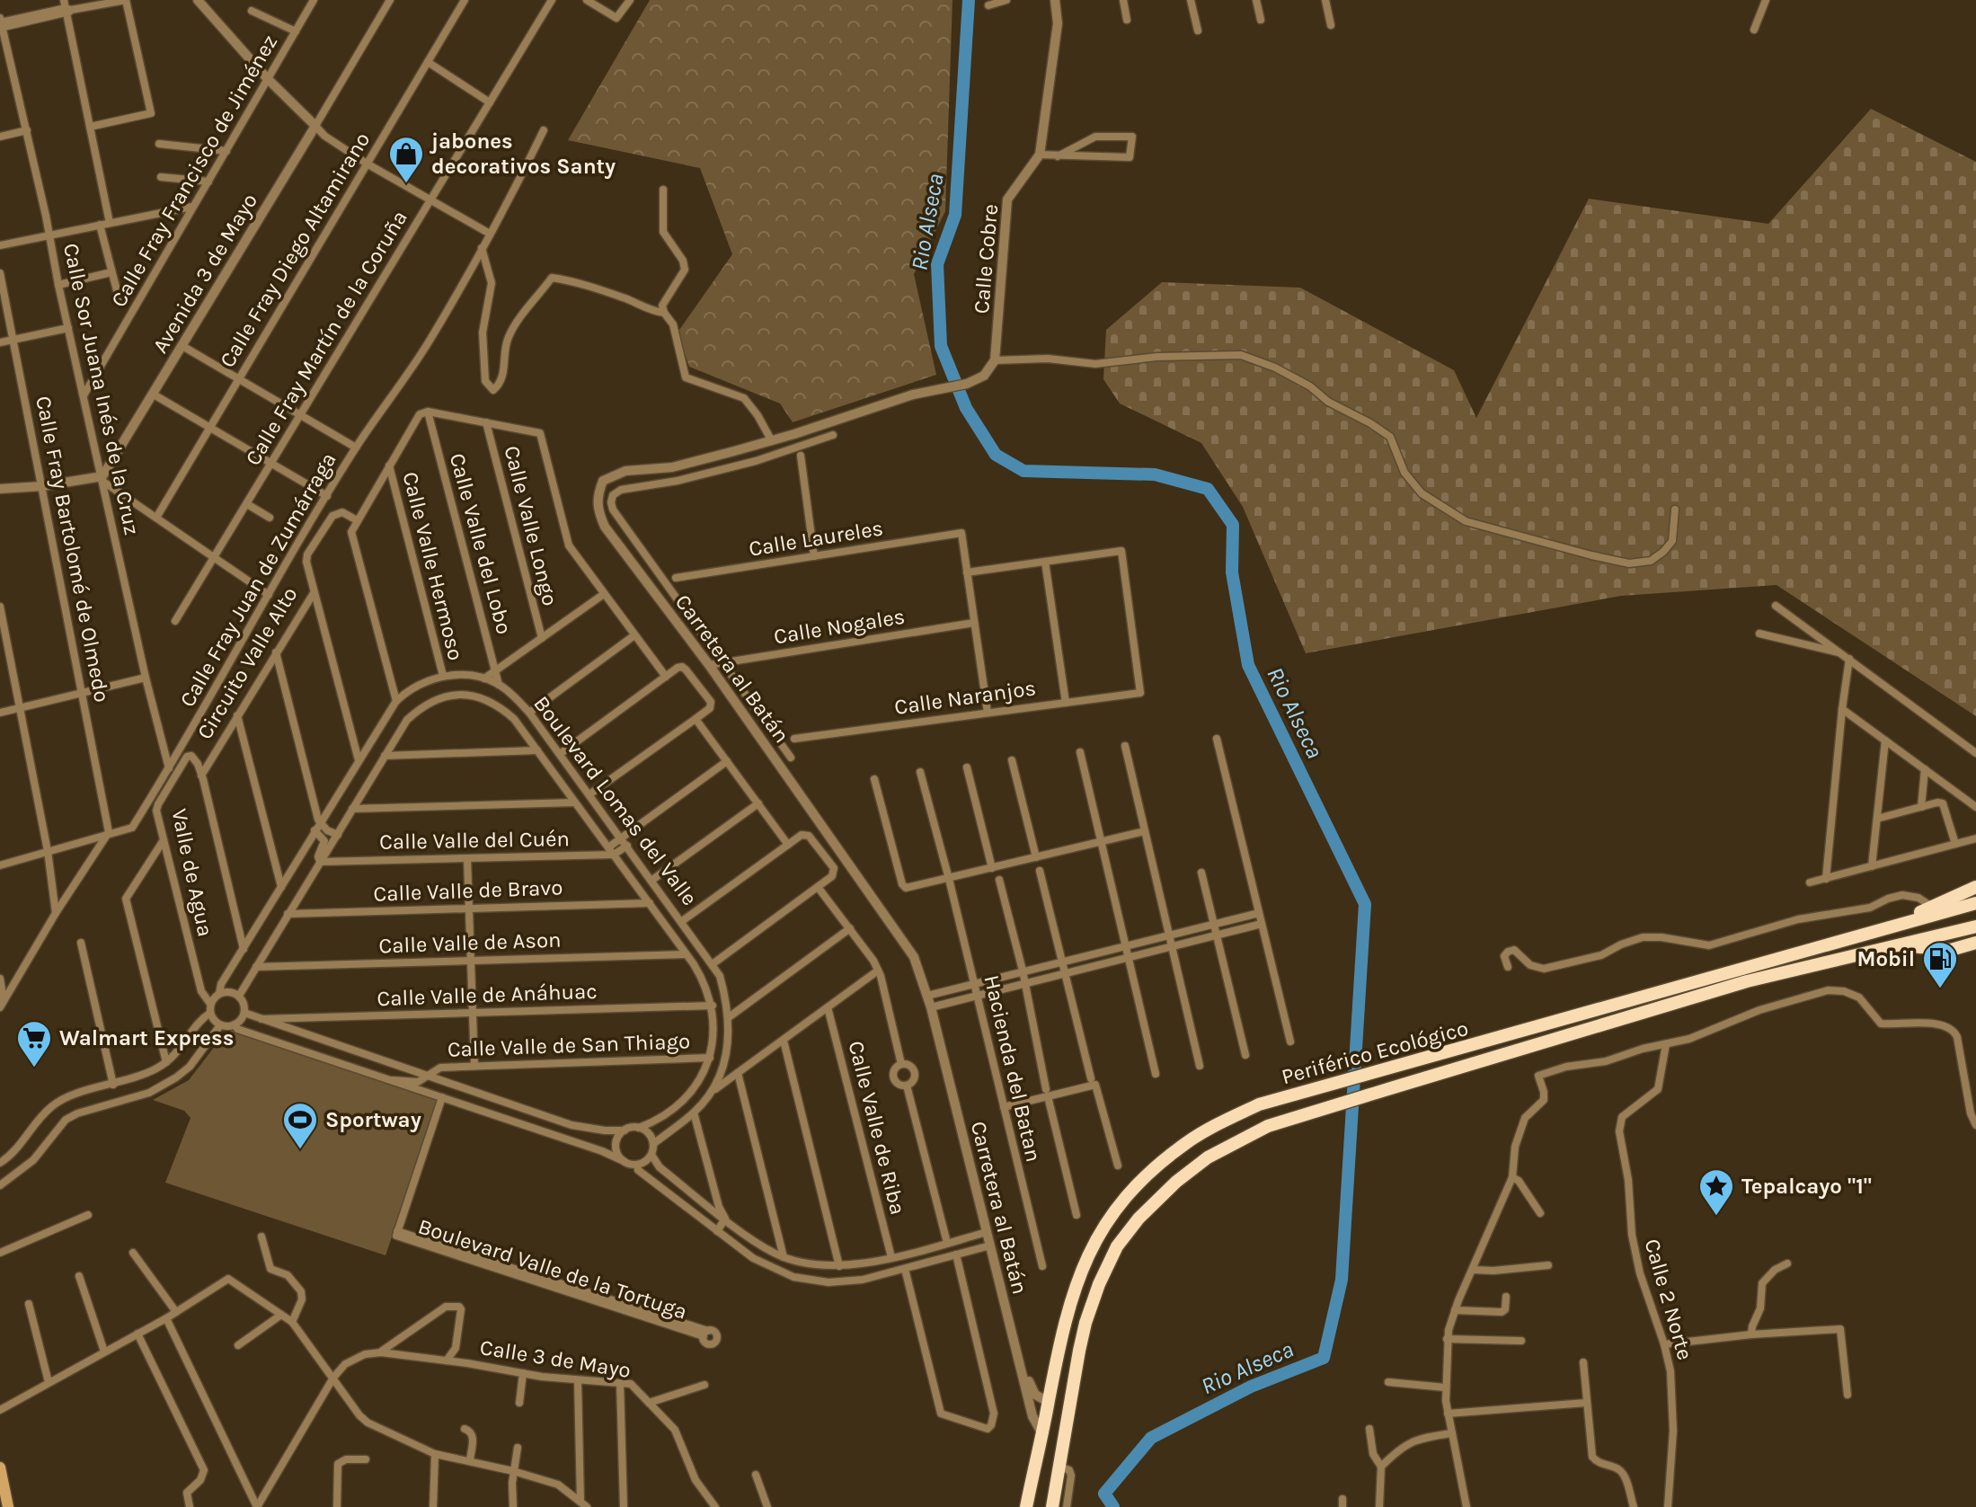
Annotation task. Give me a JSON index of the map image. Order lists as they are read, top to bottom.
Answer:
{
  "streets": {
    "highway": ["Periférico Ecológico"],
    "street": [
      "Calle Fray Francisco de Jiménez",
      "Calle Fray Diego Altamirano",
      "Calle Cobre",
      "Avenida 3 de Mayo",
      "Calle Fray Martín de la Coruña",
      "Calle Sor Juana Inés de la Cruz",
      "Calle Valle Longo",
      "Calle Laureles",
      "Calle Valle del Lobo",
      "Calle Fray Bartolomé de Olmedo",
      "Calle Valle Hermoso",
      "Calle Fray Juan de Zumárraga",
      "Calle Nogales",
      "Circuito Valle Alto",
      "Carretera al Batán",
      "Calle Naranjos",
      "Boulevard Lomas del Valle",
      "Calle Valle del Cuén",
      "Valle de Agua",
      "Calle Valle de Bravo",
      "Calle Valle de Ason",
      "Calle Valle de Anáhuac",
      "Calle Valle de San Thiago",
      "Hacienda del Batan",
      "Calle Valle de Riba",
      "Boulevard Valle de la Tortuga",
      "Calle 2 Norte",
      "Calle 3 de Mayo"
    ]
  },
  "crossings": [
    ["Calle Fray Francisco de Jiménez", "Calle Sor Juana Inés de la Cruz"],
    ["Calle Cobre", "Carretera al Batán"],
    ["Avenida 3 de Mayo", "Calle Sor Juana Inés de la Cruz"],
    ["Calle Sor Juana Inés de la Cruz", "Calle Fray Juan de Zumárraga"],
    ["Calle Valle del Lobo", "Boulevard Lomas del Valle"],
    ["Calle Fray Bartolomé de Olmedo", "Calle Fray Juan de Zumárraga"],
    ["Calle Valle Hermoso", "Boulevard Lomas del Valle"],
    ["Calle Nogales", "Carretera al Batán"],
    ["Circuito Valle Alto", "Valle de Agua"],
    ["Carretera al Batán", "Periférico Ecológico"],
    ["Boulevard Lomas del Valle", "Calle Valle del Cuén"],
    ["Boulevard Lomas del Valle", "Valle de Agua"],
    ["Boulevard Lomas del Valle", "Calle Valle de Bravo"],
    ["Boulevard Lomas del Valle", "Calle Valle de Ason"],
    ["Boulevard Lomas del Valle", "Calle Valle de Anáhuac"],
    ["Boulevard Lomas del Valle", "Calle Valle de San Thiago"]
  ],
  "water": ["Rio Alseca"],
  "places": {
    "shop": ["jabones decorativos Santy"],
    "fuel station": ["Mobil"],
    "supermarket": ["Walmart Express"],
    "sports": ["Sportway"],
    "place": ["Tepalcayo \"1\""]
  }
}
